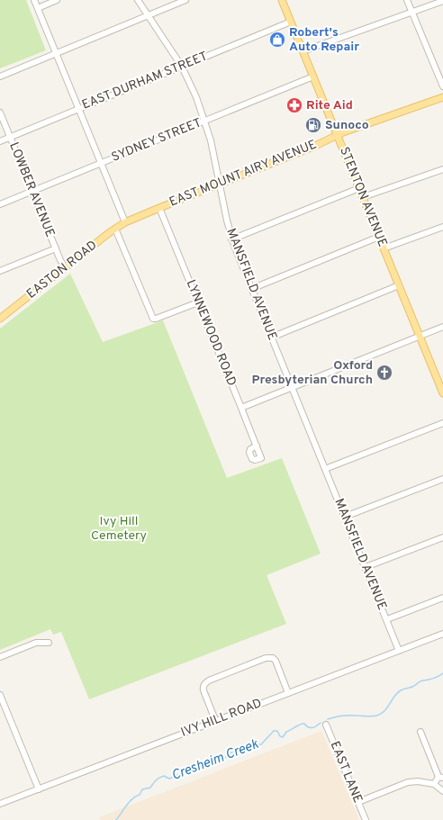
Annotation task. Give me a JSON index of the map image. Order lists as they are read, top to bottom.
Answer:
{
  "streets": {
    "main road": ["EAST MOUNT AIRY AVENUE", "STENTON AVENUE", "EASTON ROAD"],
    "street": [
      "EAST DURHAM STREET",
      "SYDNEY STREET",
      "LOWBER AVENUE",
      "MANSFIELD AVENUE",
      "LYNNEWOOD ROAD",
      "IVY HILL ROAD",
      "EAST LANE"
    ]
  },
  "crossings": [
    ["EAST DURHAM STREET", "LOWBER AVENUE"],
    ["EAST DURHAM STREET", "STENTON AVENUE"],
    ["EAST DURHAM STREET", "MANSFIELD AVENUE"],
    ["SYDNEY STREET", "LOWBER AVENUE"],
    ["SYDNEY STREET", "STENTON AVENUE"],
    ["SYDNEY STREET", "MANSFIELD AVENUE"],
    ["EAST MOUNT AIRY AVENUE", "STENTON AVENUE"],
    ["EAST MOUNT AIRY AVENUE", "EASTON ROAD"],
    ["EAST MOUNT AIRY AVENUE", "MANSFIELD AVENUE"],
    ["EAST MOUNT AIRY AVENUE", "LYNNEWOOD ROAD"],
    ["LOWBER AVENUE", "EASTON ROAD"],
    ["MANSFIELD AVENUE", "IVY HILL ROAD"]
  ],
  "water": ["Cresheim Creek"],
  "parks": ["Ivy Hill Cemetery"],
  "places": {
    "shop": ["Robert's Auto Repair"],
    "pharmacy": ["Rite Aid"],
    "fuel station": ["Sunoco"],
    "church": ["Oxford Presbyterian Church"]
  }
}
